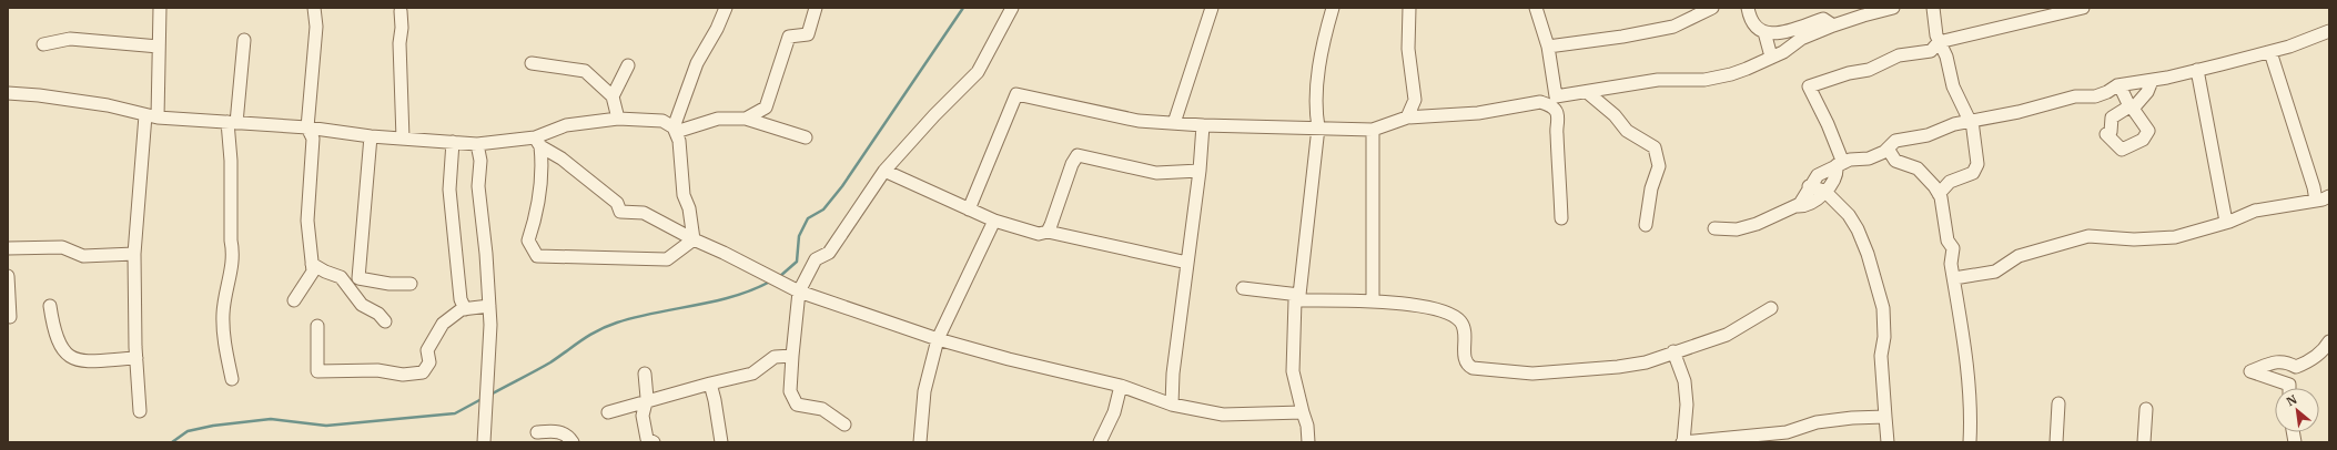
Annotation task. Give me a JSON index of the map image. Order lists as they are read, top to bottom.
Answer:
{
  "north": "top left"
}
